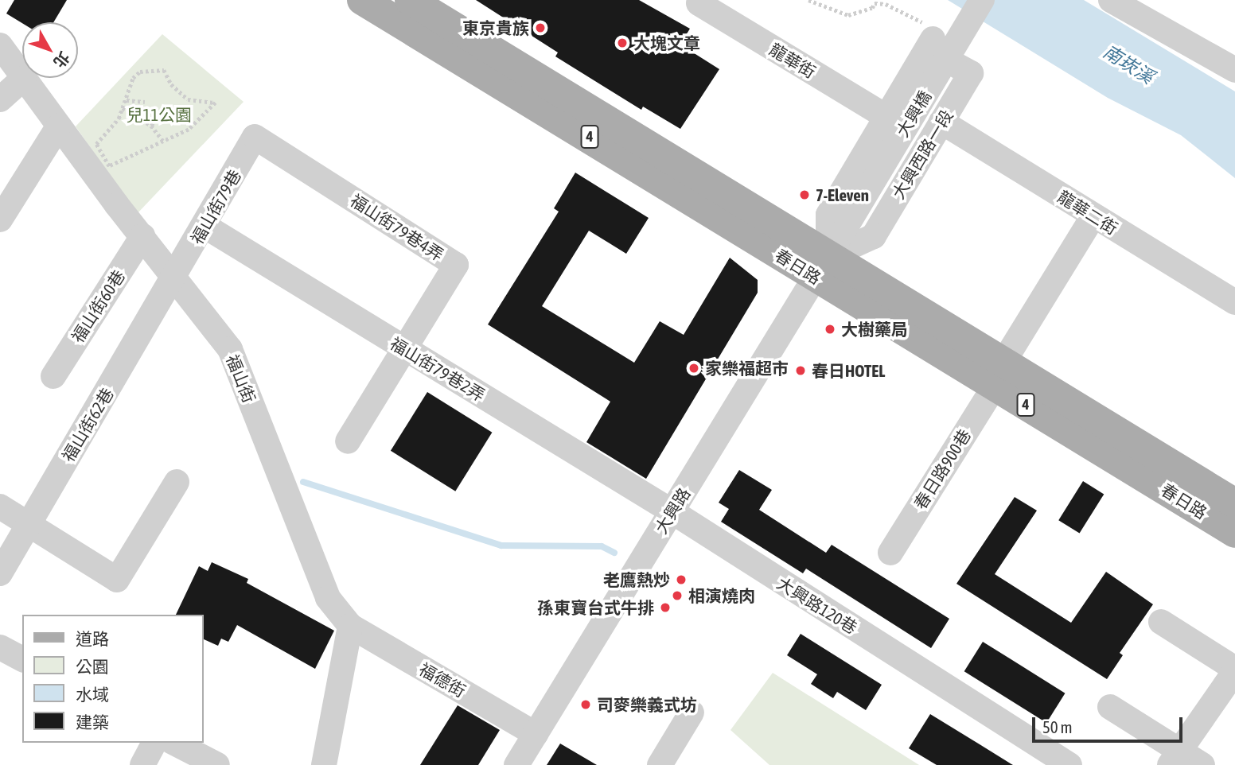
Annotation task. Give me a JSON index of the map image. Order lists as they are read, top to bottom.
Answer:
{
  "streets": {
    "main road": ["4", "春日路"],
    "street": [
      "龍華街",
      "大興橋",
      "大興西路一段",
      "福山街79巷",
      "龍華二街",
      "福山街79巷4弄",
      "福山街60巷",
      "福山街79巷2弄",
      "福山街",
      "福山街62巷",
      "春日路900巷",
      "大興路",
      "大興路120巷",
      "福德街"
    ]
  },
  "crossings": [
    ["大興橋", "大興西路一段"],
    ["大興橋", "春日路"],
    ["大興橋", "大興路"],
    ["大興西路一段", "龍華二街"],
    ["大興西路一段", "春日路"],
    ["大興西路一段", "大興路"],
    ["福山街79巷", "福山街79巷4弄"],
    ["福山街79巷", "福山街79巷2弄"],
    ["福山街79巷", "福山街"],
    ["福山街79巷", "福山街62巷"],
    ["龍華二街", "春日路900巷"],
    ["福山街79巷4弄", "福山街79巷2弄"],
    ["春日路", "春日路900巷"],
    ["春日路", "大興路"],
    ["福山街60巷", "福山街"],
    ["福山街79巷2弄", "大興路"],
    ["福山街79巷2弄", "大興路120巷"],
    ["福山街", "福山街62巷"],
    ["福山街", "福德街"],
    ["大興路", "大興路120巷"],
    ["大興路", "福德街"]
  ],
  "water": ["南崁溪"],
  "parks": ["兒11公園"],
  "places": [
    "東京貴族",
    "大塊文章",
    "7-Eleven",
    "大樹藥局",
    "家樂福超市",
    "春日HOTEL",
    "老鷹熱炒",
    "相演燒肉",
    "孫東寶台式牛排",
    "司麥樂義式坊"
  ],
  "legend": [
    "道路",
    "公園",
    "水域",
    "建築"
  ],
  "scale_bar": "50 m",
  "north": "bottom right"
}
